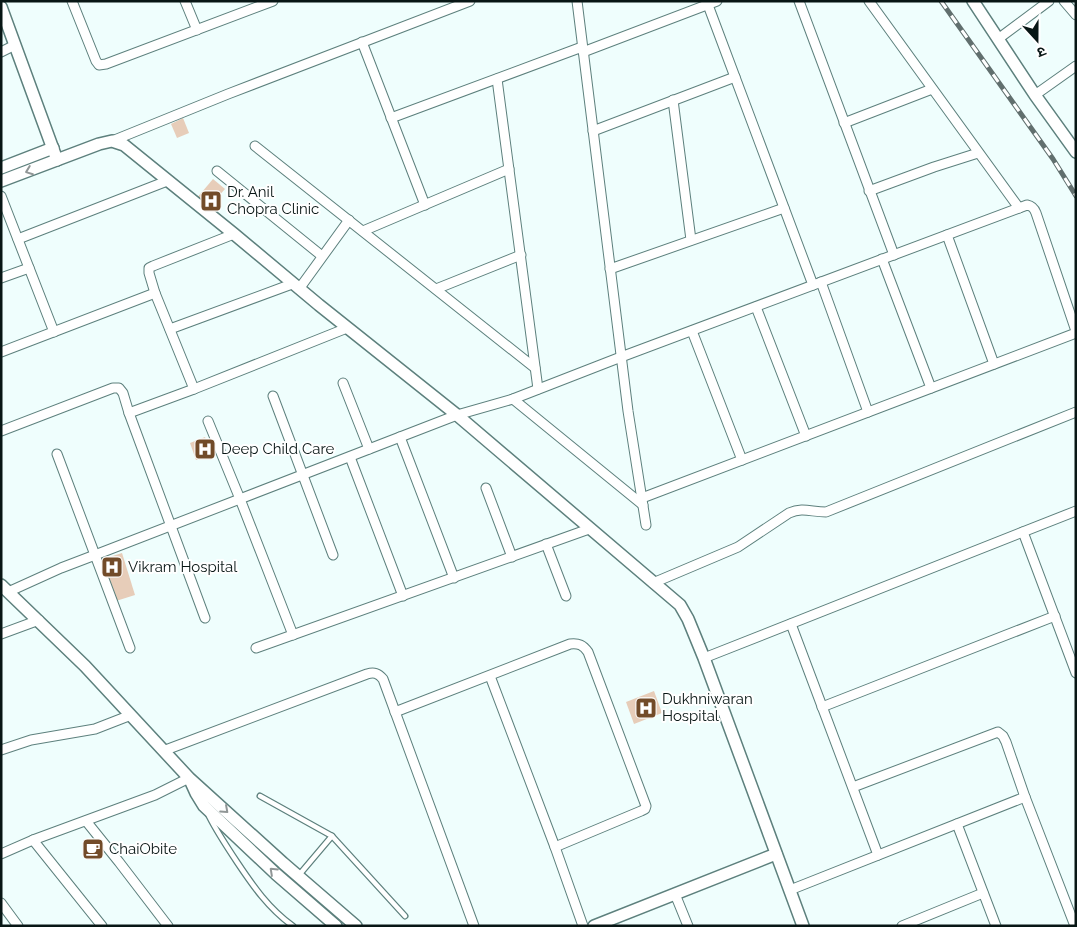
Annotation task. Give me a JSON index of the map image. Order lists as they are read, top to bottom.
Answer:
{
  "places": {
    "hospital": [
      "Dr. Anil Chopra Clinic",
      "Deep Child Care",
      "Vikram Hospital",
      "Dukhniwaran Hospital"
    ],
    "cafe": ["ChaiObite"]
  },
  "north": "bottom"
}
